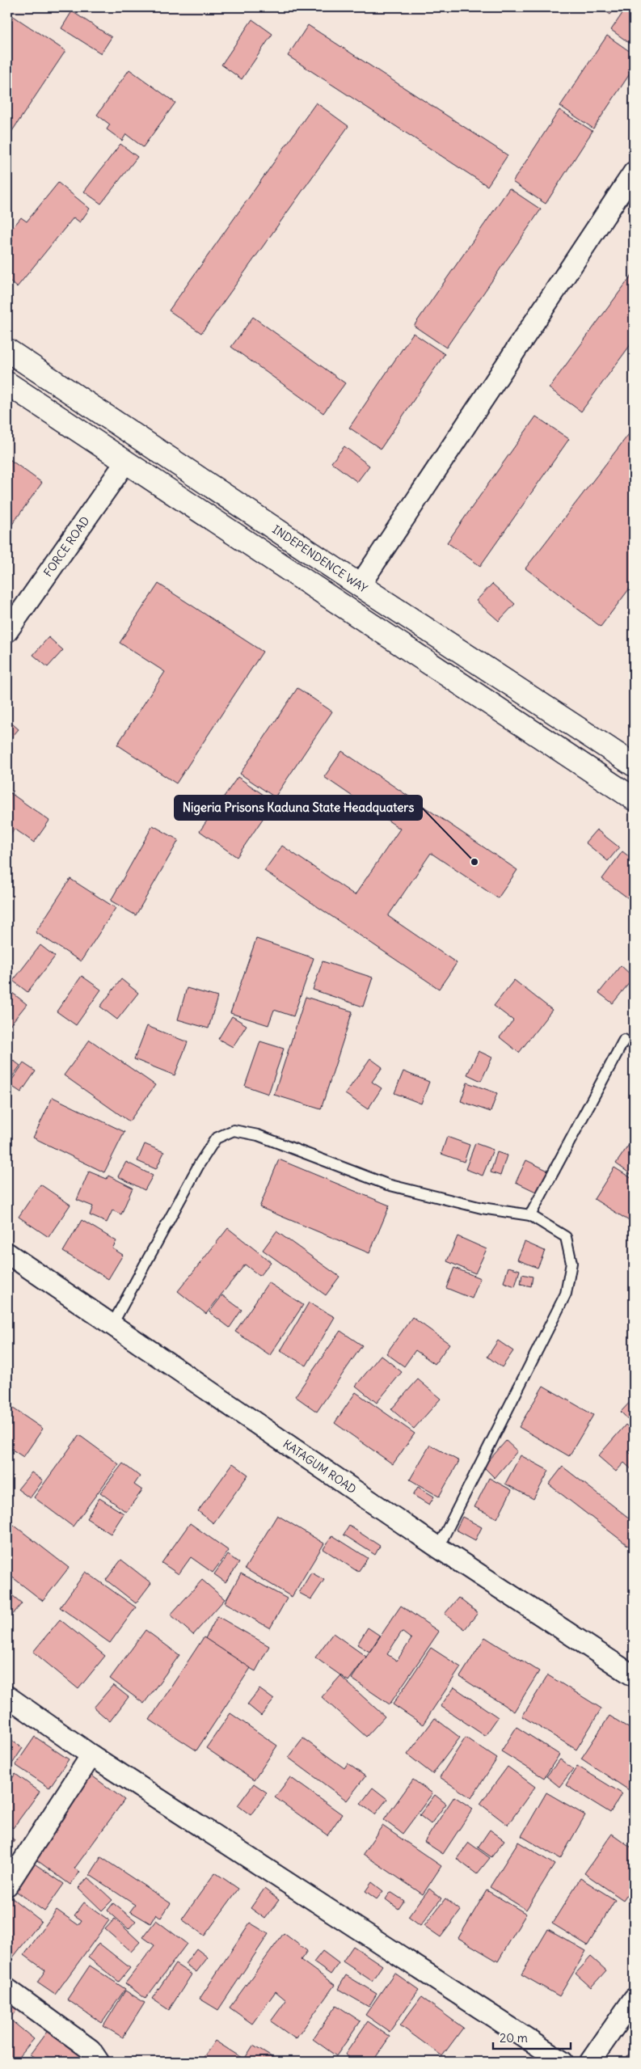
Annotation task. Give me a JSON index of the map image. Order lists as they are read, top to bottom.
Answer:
{
  "streets": {
    "main road": ["INDEPENDENCE WAY"],
    "street": ["FORCE ROAD", "KATAGUM ROAD"]
  },
  "places": ["Nigeria Prisons Kaduna State Headquaters"],
  "scale_bar": "20 m"
}
